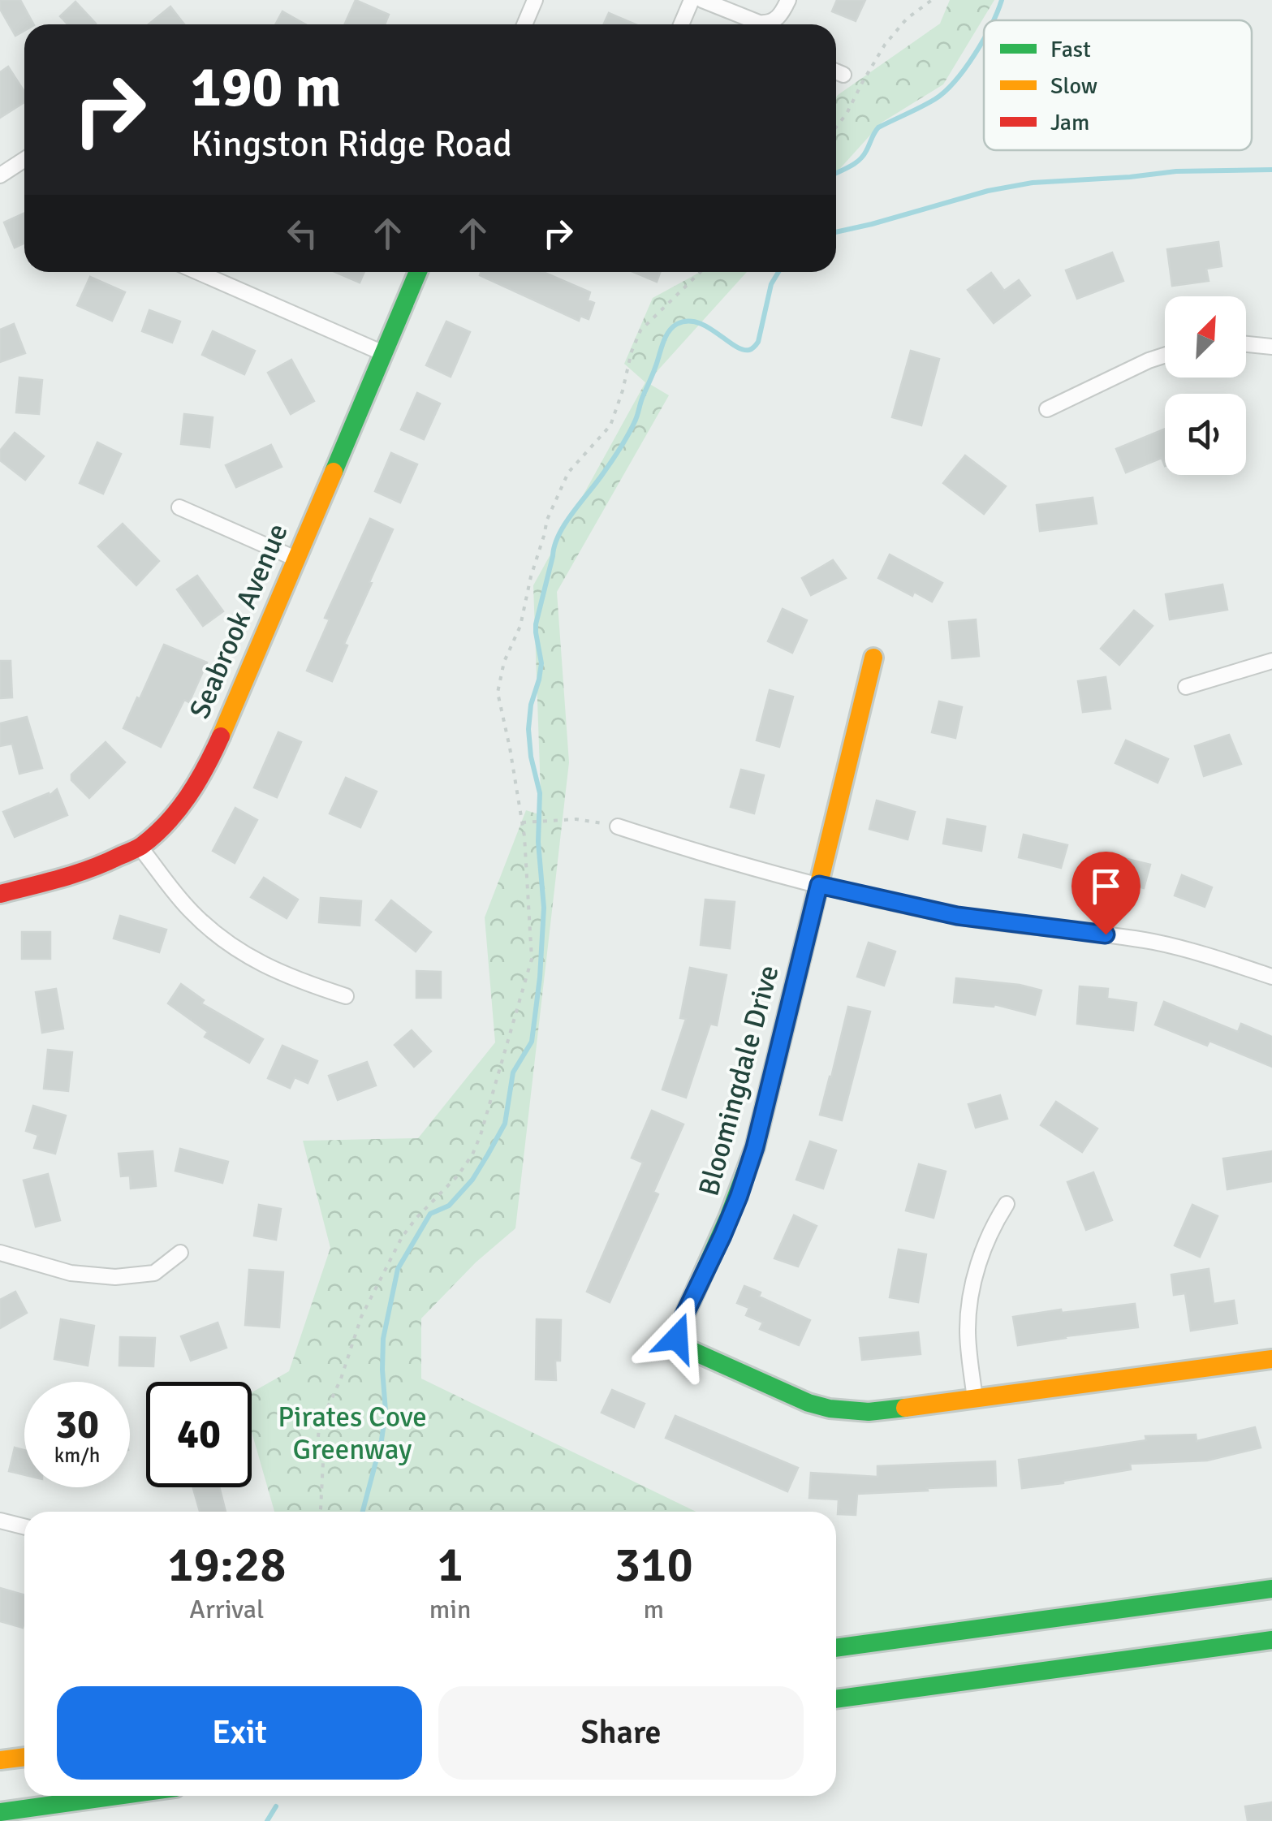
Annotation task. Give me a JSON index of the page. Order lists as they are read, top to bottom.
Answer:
{
  "streets": {
    "main road": ["Seabrook Avenue", "Bloomingdale Drive"]
  },
  "parks": ["Pirates Cove Greenway"],
  "legend": ["Fast", "Slow", "Jam"],
  "north": "top right",
  "page": {
    "turn": ["190 m", "Kingston Ridge Road"],
    "speed": "30 km/h",
    "limit": "40",
    "eta": [
      "19:28",
      "Arrival",
      "1",
      "min",
      "310",
      "m"
    ],
    "buttons": ["Exit", "Share"]
  }
}
